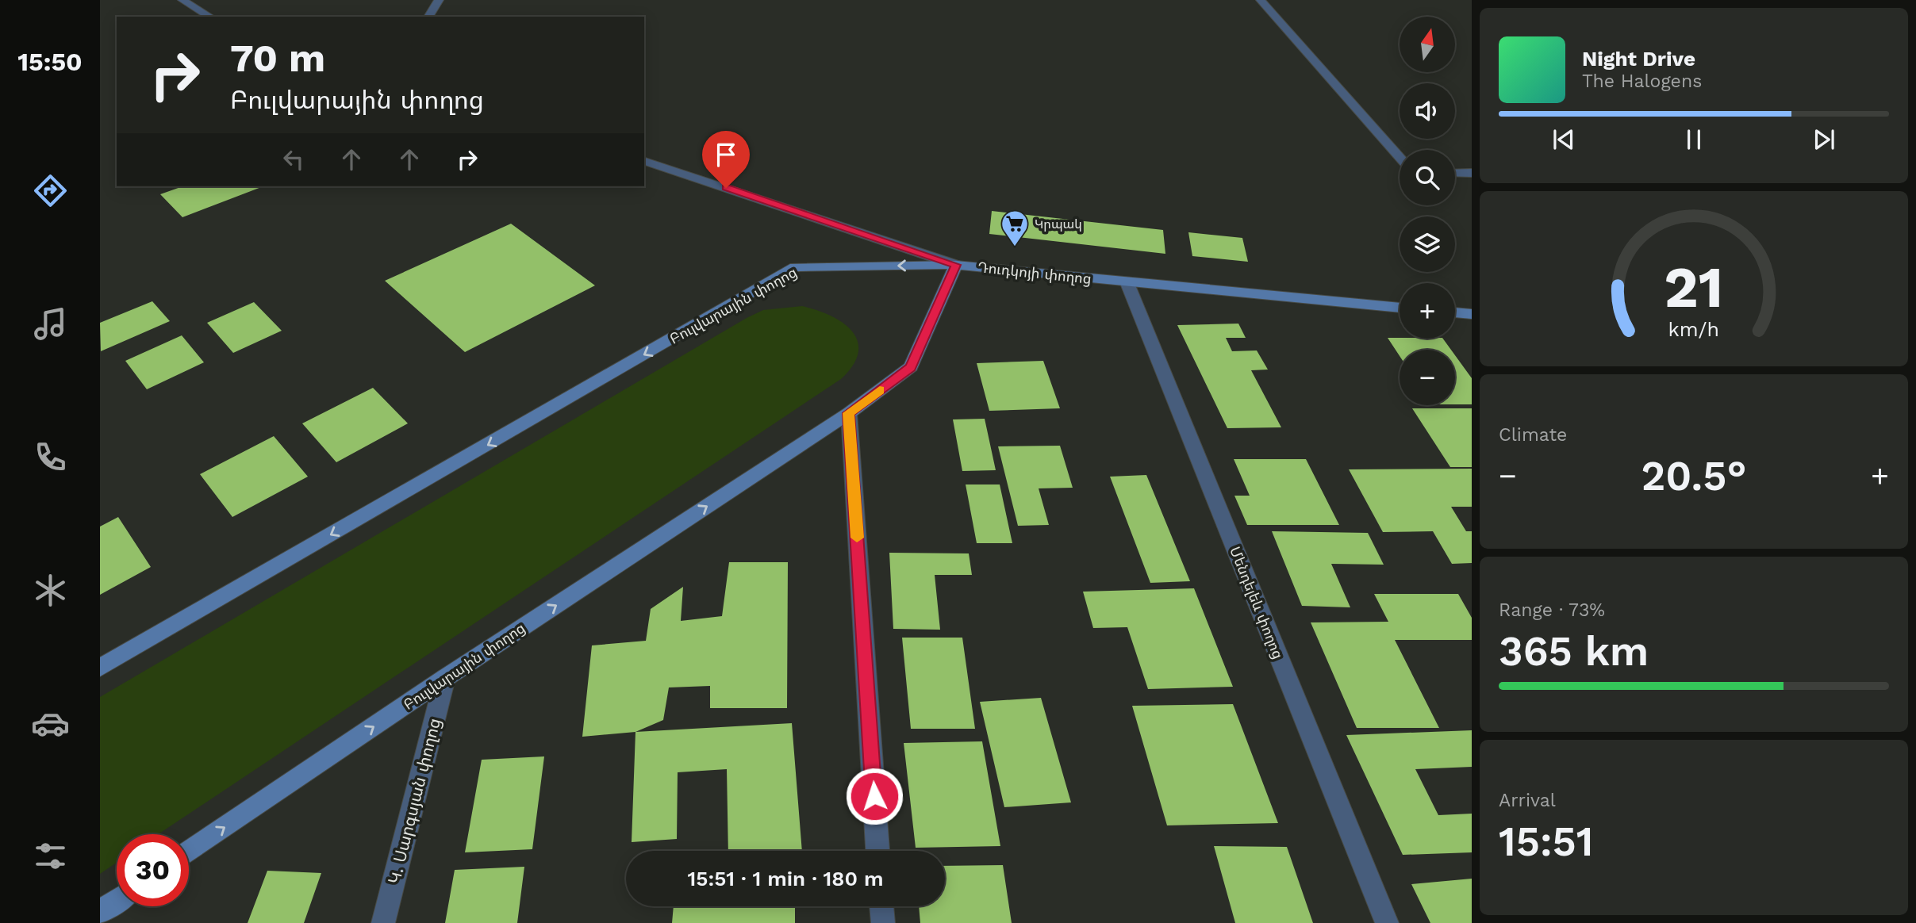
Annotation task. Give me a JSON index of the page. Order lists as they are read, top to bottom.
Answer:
{
  "streets": {
    "street": [
      "Դուդկոյի փողոց",
      "Բուլվարային փողոց",
      "Մենդելեև փողոց",
      "Կ. Սարգսյան փողոց"
    ]
  },
  "crossings": [
    ["Դուդկոյի փողոց", "Բուլվարային փողոց"],
    ["Դուդկոյի փողոց", "Մենդելեև փողոց"],
    ["Բուլվարային փողոց", "Կ. Սարգսյան փողոց"]
  ],
  "places": {
    "supermarket": ["Կրպակ"]
  },
  "north": "top",
  "page": {
    "tabs": "15:50",
    "map_buttons": ["+", "−"],
    "turn": ["70 m", "Բուլվարային փողոց"],
    "song": ["Night Drive", "The Halogens"],
    "tile": [
      "Climate",
      ["Range · 73%", "365 km"],
      ["Arrival", "15:51"]
    ],
    "heat": ["−", "20.5°", "+"],
    "limit": "30",
    "trip": "15:51 · 1 min · 180 m",
    "gauge": ["21", "km/h"]
  }
}
